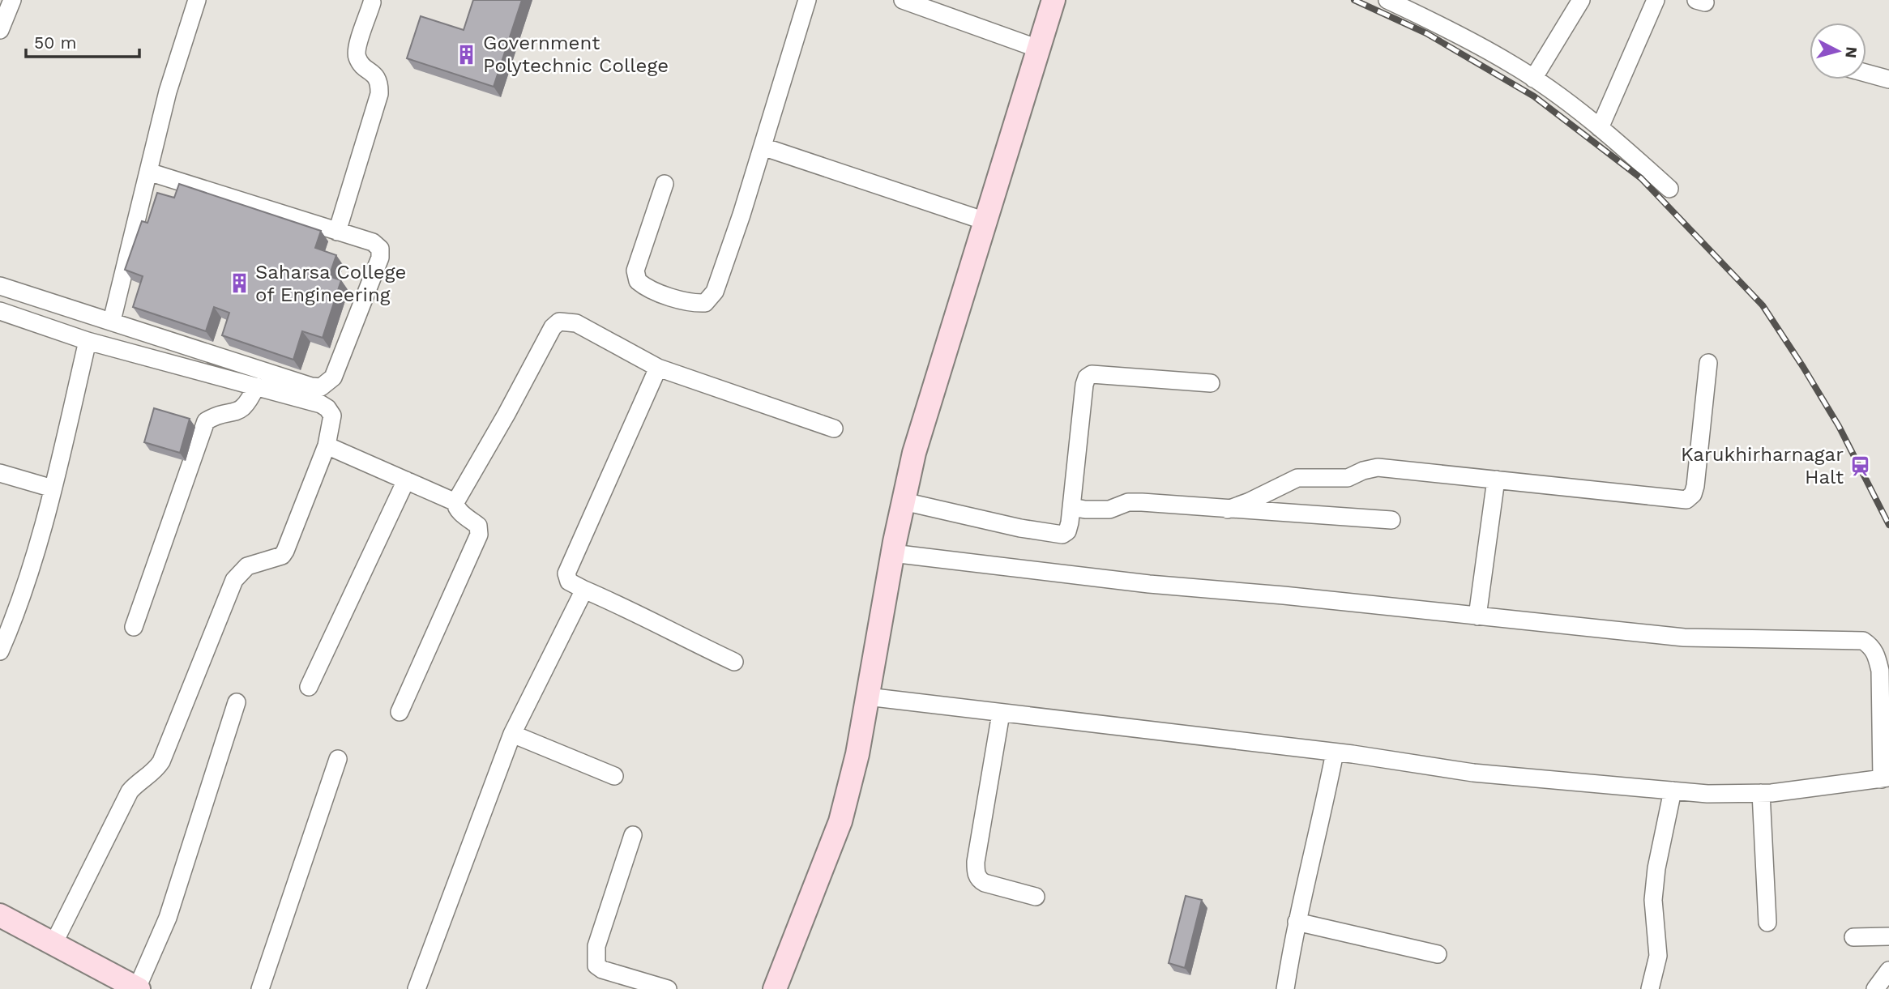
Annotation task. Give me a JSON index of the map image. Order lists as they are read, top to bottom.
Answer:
{
  "places": {
    "building": ["Government Polytechnic College", "Saharsa College of Engineering"],
    "station": ["Karukhirharnagar Halt"]
  },
  "scale_bar": "50 m",
  "north": "right"
}
